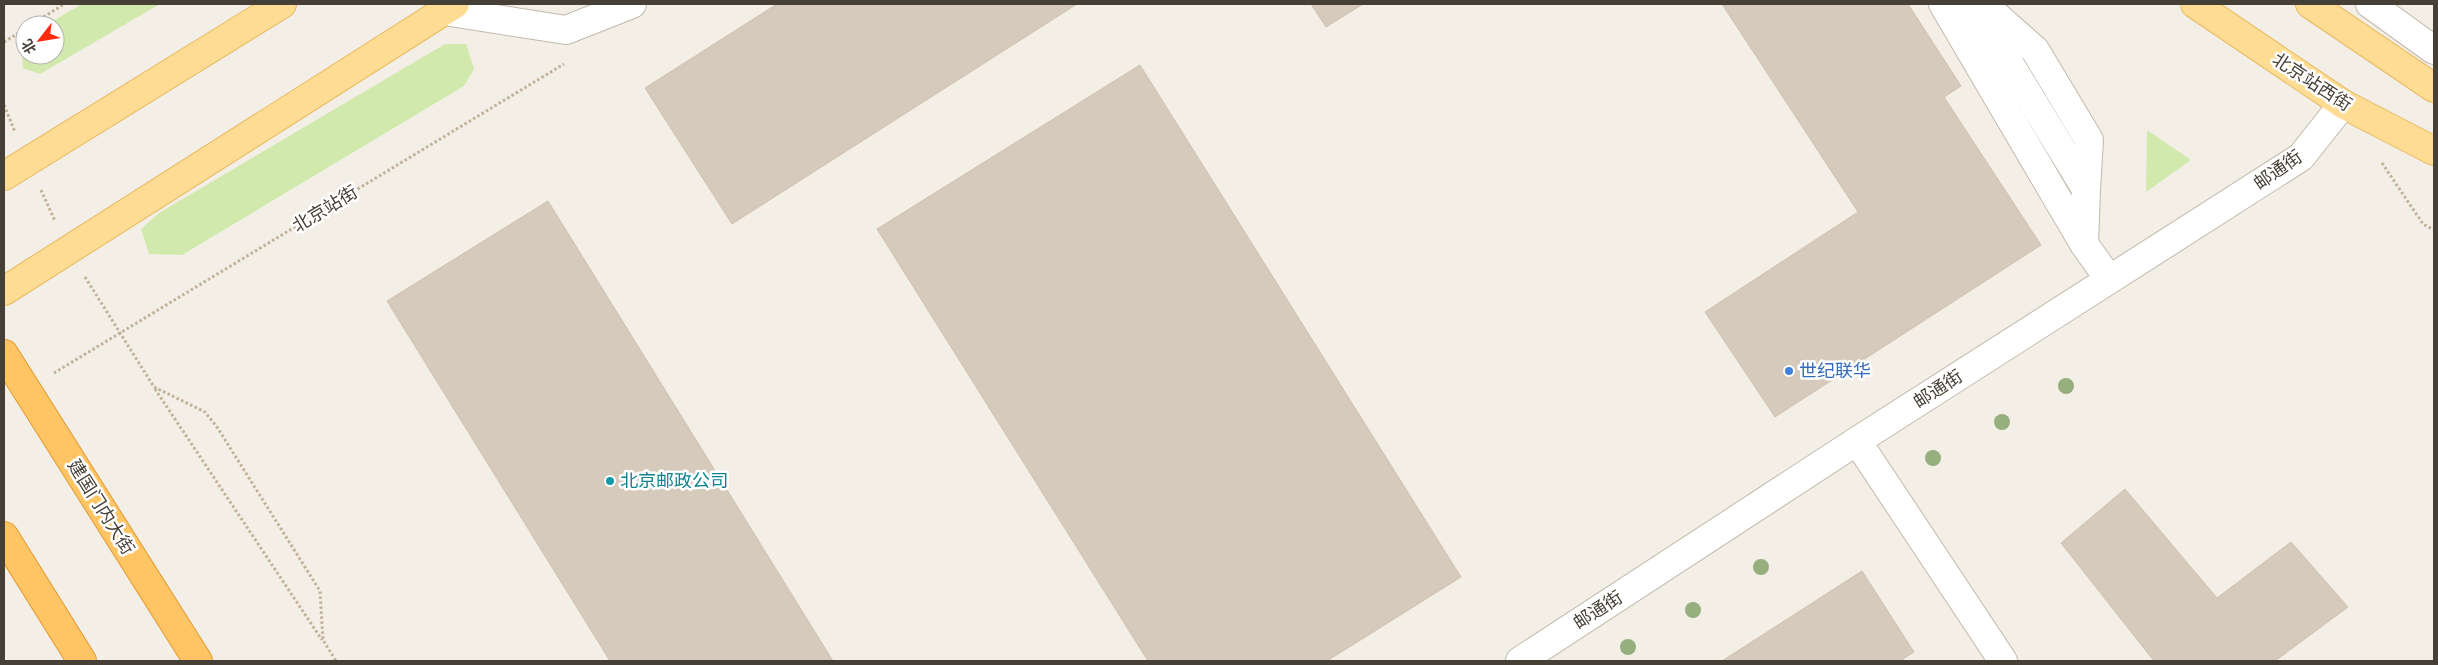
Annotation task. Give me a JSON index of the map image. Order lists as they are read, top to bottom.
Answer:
{
  "streets": {
    "highway": ["建国门内大街"],
    "main road": ["北京站西街"],
    "street": ["邮通街"],
    "path": ["北京站街"]
  },
  "crossings": [
    ["北京站西街", "邮通街"],
    ["北京站街", "建国门内大街"]
  ],
  "places": ["世纪联华", "北京邮政公司"],
  "north": "bottom left"
}
